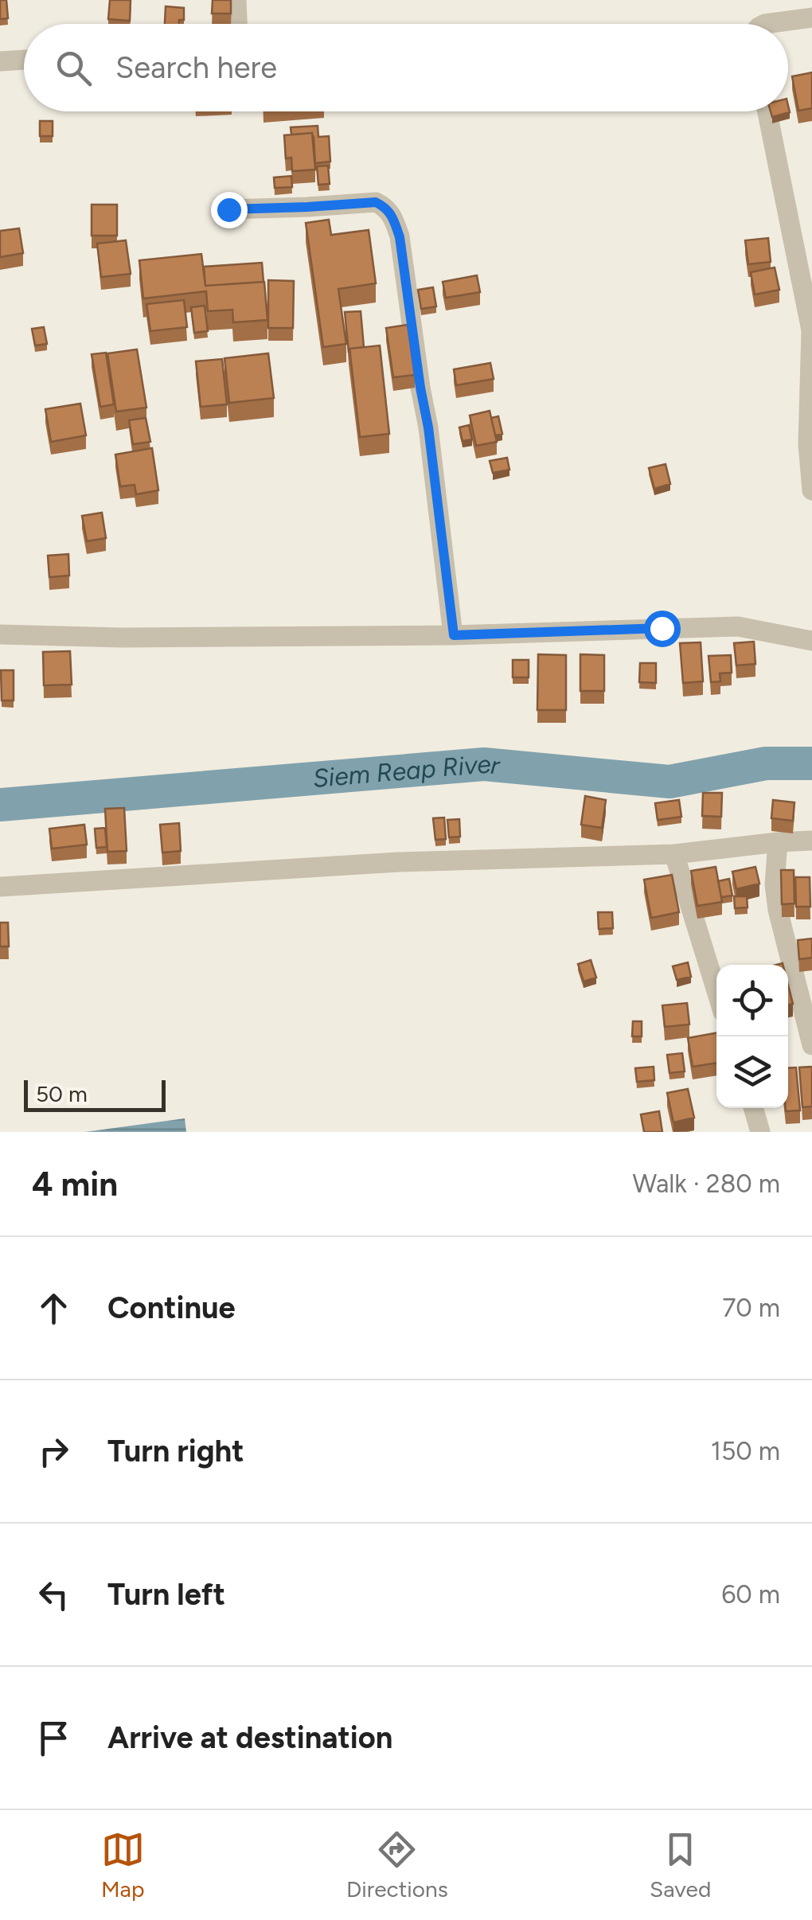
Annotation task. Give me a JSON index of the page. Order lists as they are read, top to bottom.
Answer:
{
  "water": ["Siem Reap River"],
  "scale_bar": "50 m",
  "page": {
    "search": "Search here",
    "scale": "50 m",
    "heading": ["4 min", "Walk · 280 m"],
    "list": [
      ["Continue", "70 m"],
      ["Turn right", "150 m"],
      ["Turn left", "60 m"],
      "Arrive at destination"
    ],
    "nav": ["Map", "Directions", "Saved"]
  }
}
